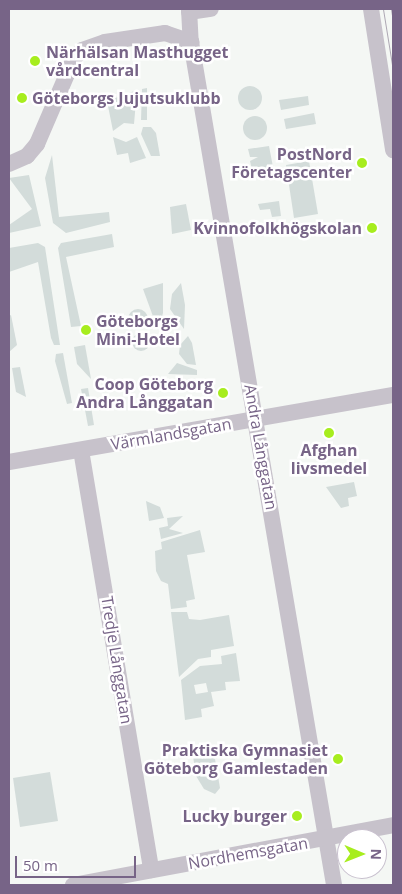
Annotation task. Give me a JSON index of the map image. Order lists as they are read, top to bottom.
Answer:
{
  "streets": {
    "street": [
      "Värmlandsgatan",
      "Andra Långgatan",
      "Tredje Långgatan",
      "Nordhemsgatan"
    ]
  },
  "crossings": [
    ["Värmlandsgatan", "Andra Långgatan"],
    ["Värmlandsgatan", "Tredje Långgatan"],
    ["Andra Långgatan", "Nordhemsgatan"],
    ["Tredje Långgatan", "Nordhemsgatan"]
  ],
  "places": [
    "Närhälsan Masthugget vårdcentral",
    "Göteborgs Jujutsuklubb",
    "PostNord Företagscenter",
    "Kvinnofolkhögskolan",
    "Göteborgs Mini-Hotel",
    "Coop Göteborg Andra Långgatan",
    "Afghan livsmedel",
    "Praktiska Gymnasiet Göteborg Gamlestaden",
    "Lucky burger"
  ],
  "scale_bar": "50 m",
  "north": "right"
}
